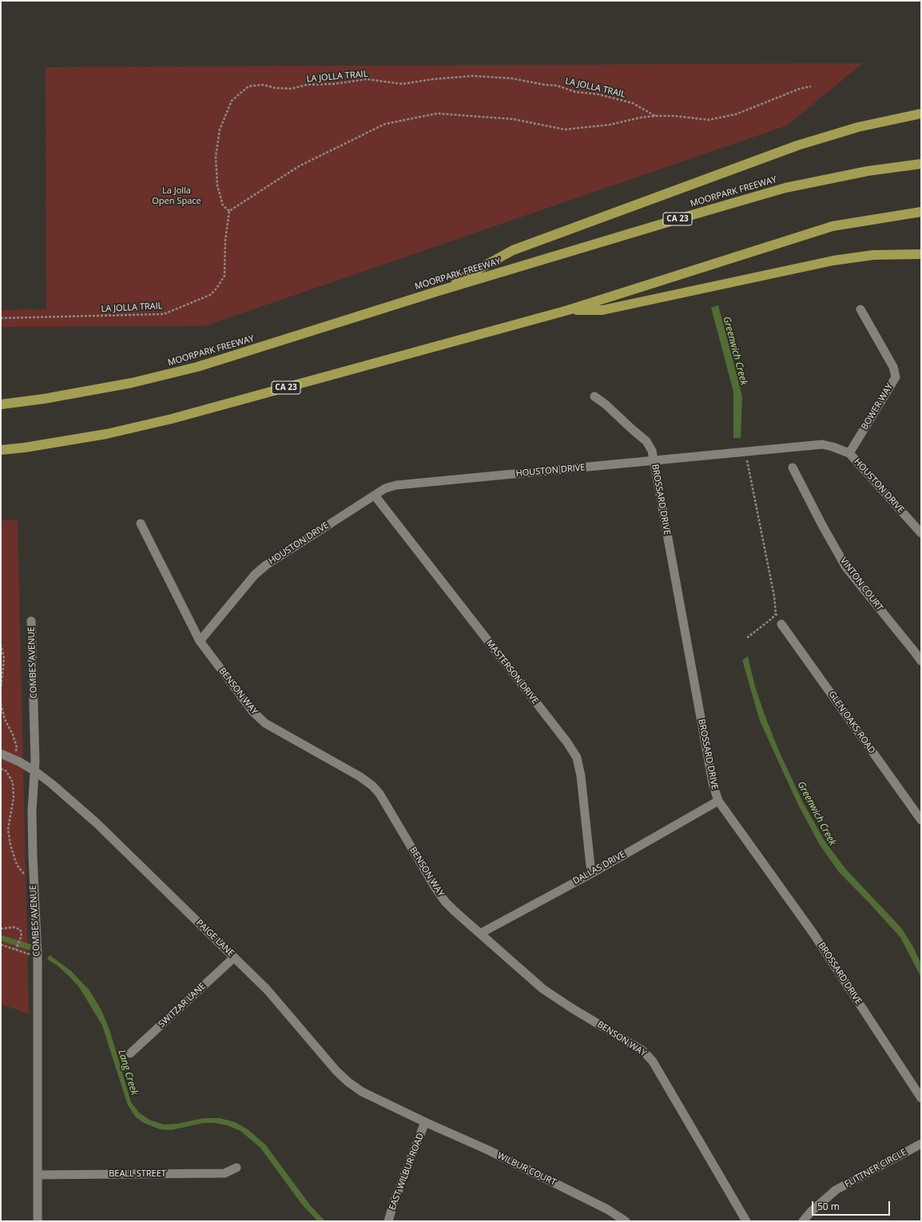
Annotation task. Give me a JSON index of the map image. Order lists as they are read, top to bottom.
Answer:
{
  "streets": {
    "highway": ["MOORPARK FREEWAY", "CA 23"],
    "street": [
      "BOWER WAY",
      "HOUSTON DRIVE",
      "BROSSARD DRIVE",
      "VINTON COURT",
      "COMBES AVENUE",
      "MASTERSON DRIVE",
      "BENSON WAY",
      "GLEN OAKS ROAD",
      "DALLAS DRIVE",
      "PAIGE LANE",
      "SWITZAR LANE",
      "FLITTNER CIRCLE",
      "WILBUR COURT",
      "EAST WILBUR ROAD",
      "BEALL STREET"
    ],
    "path": ["LA JOLLA TRAIL"]
  },
  "crossings": [
    ["BOWER WAY", "HOUSTON DRIVE"],
    ["HOUSTON DRIVE", "BROSSARD DRIVE"],
    ["HOUSTON DRIVE", "MASTERSON DRIVE"],
    ["HOUSTON DRIVE", "BENSON WAY"],
    ["BROSSARD DRIVE", "DALLAS DRIVE"],
    ["COMBES AVENUE", "PAIGE LANE"],
    ["COMBES AVENUE", "BEALL STREET"],
    ["MASTERSON DRIVE", "DALLAS DRIVE"],
    ["BENSON WAY", "DALLAS DRIVE"],
    ["PAIGE LANE", "SWITZAR LANE"],
    ["PAIGE LANE", "WILBUR COURT"],
    ["PAIGE LANE", "EAST WILBUR ROAD"],
    ["WILBUR COURT", "EAST WILBUR ROAD"]
  ],
  "water": ["Greenwich Creek", "Lang Creek"],
  "parks": ["La Jolla Open Space"],
  "scale_bar": "50 m"
}
